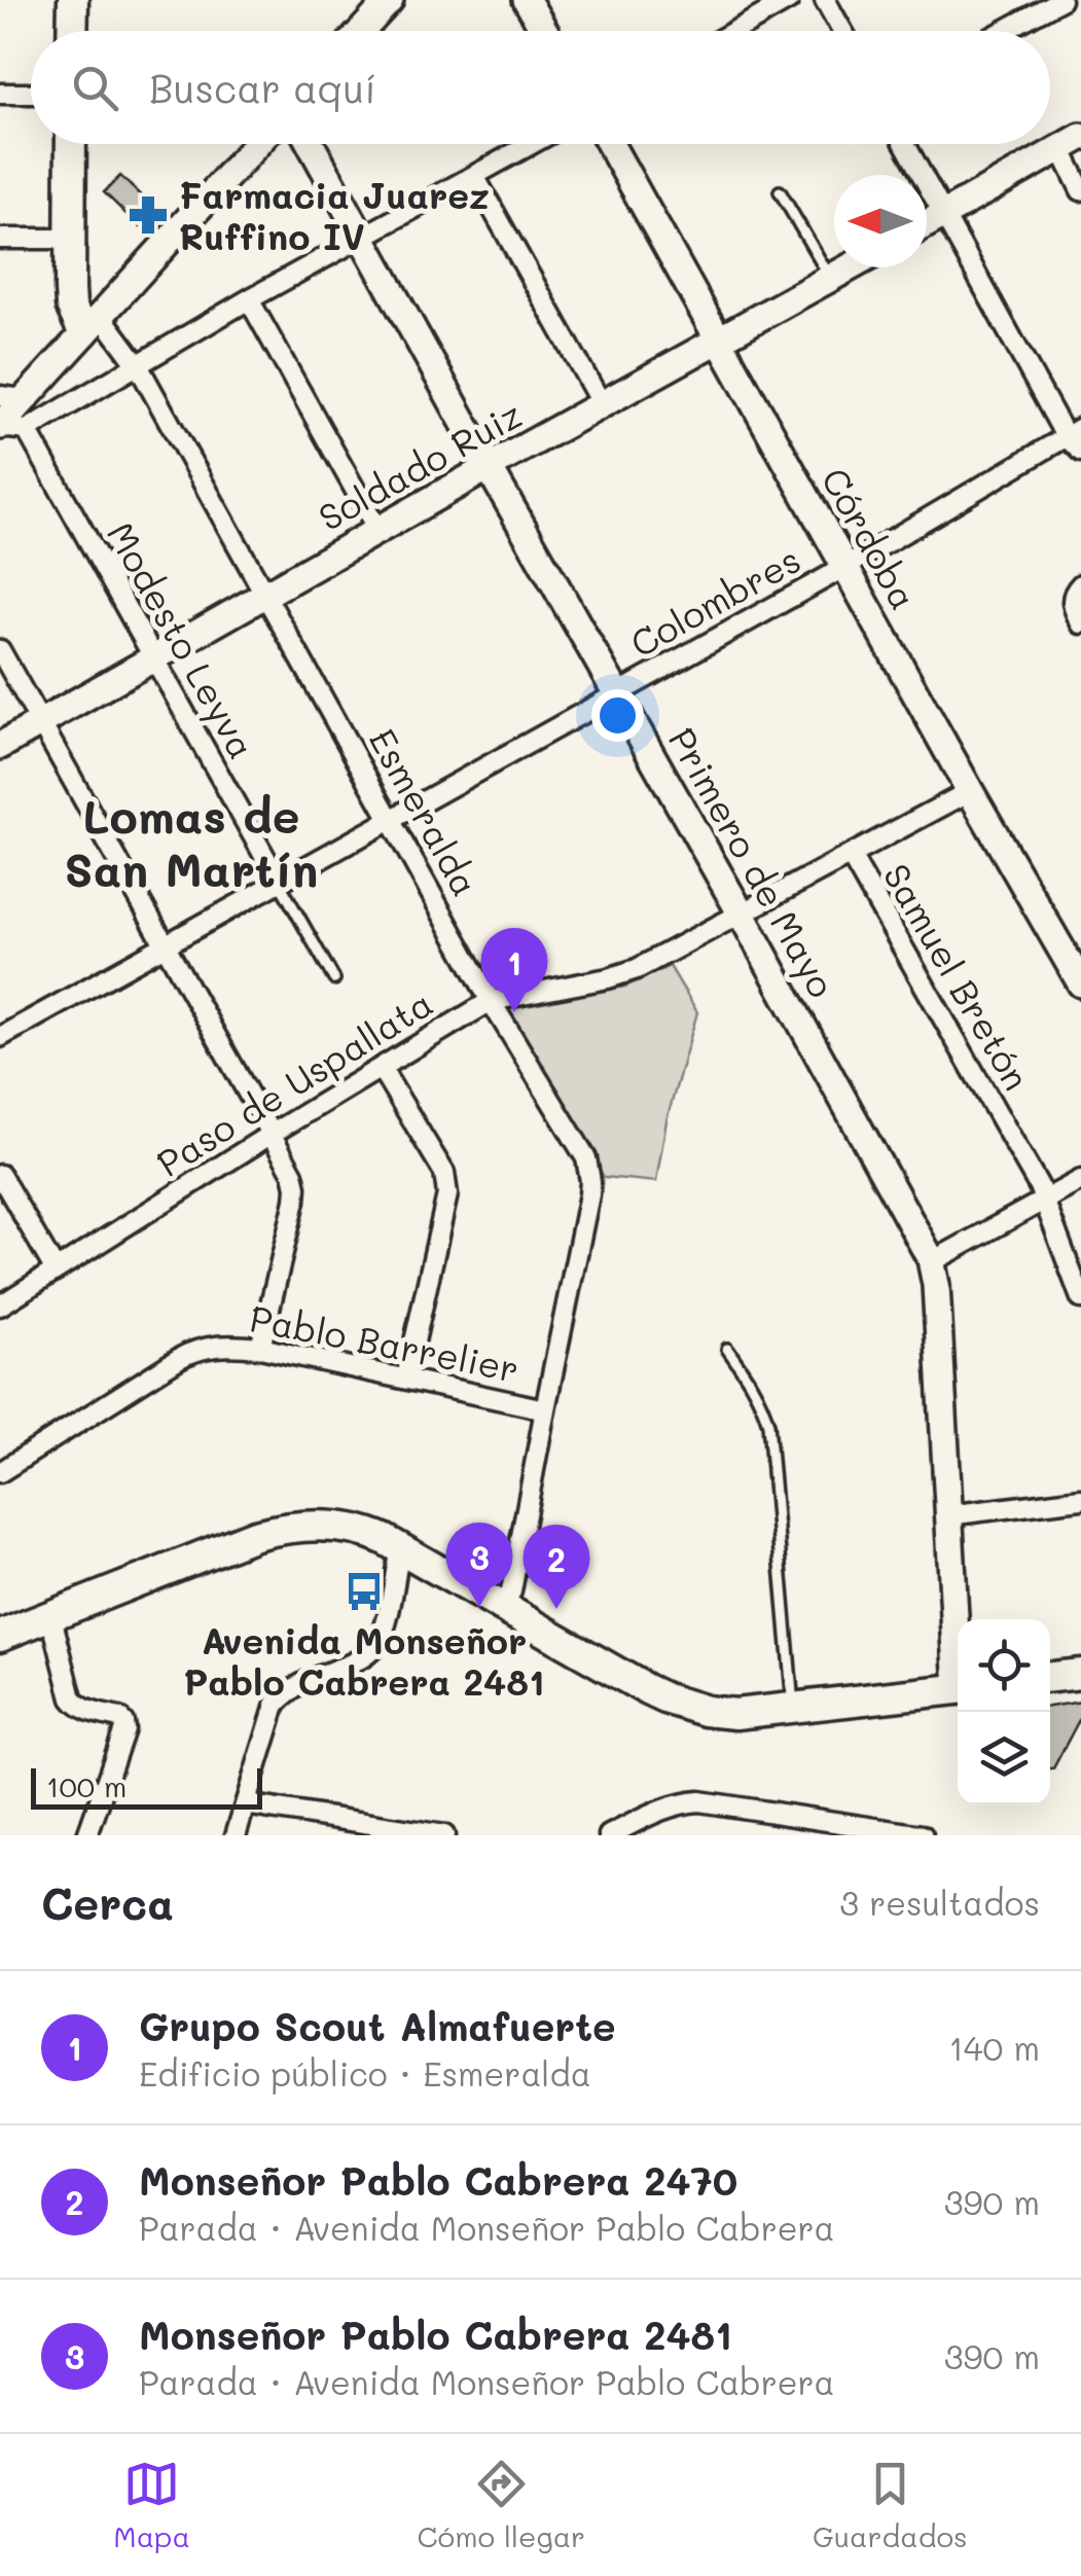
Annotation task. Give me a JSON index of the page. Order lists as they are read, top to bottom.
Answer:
{
  "streets": {
    "main road": ["Soldado Ruiz", "Córdoba", "Primero de Mayo"],
    "street": [
      "Colombres",
      "Modesto Leyva",
      "Esmeralda",
      "Samuel Bretón",
      "Paso de Uspallata",
      "Pablo Barrelier"
    ]
  },
  "crossings": [
    ["Soldado Ruiz", "Córdoba"],
    ["Soldado Ruiz", "Modesto Leyva"],
    ["Soldado Ruiz", "Esmeralda"],
    ["Soldado Ruiz", "Primero de Mayo"],
    ["Córdoba", "Colombres"],
    ["Córdoba", "Paso de Uspallata"],
    ["Colombres", "Modesto Leyva"],
    ["Colombres", "Esmeralda"],
    ["Colombres", "Primero de Mayo"],
    ["Esmeralda", "Paso de Uspallata"],
    ["Esmeralda", "Pablo Barrelier"],
    ["Primero de Mayo", "Paso de Uspallata"],
    ["Samuel Bretón", "Paso de Uspallata"]
  ],
  "districts": ["Lomas de San Martín"],
  "places": {
    "pharmacy": ["Farmacia Juarez Ruffino IV"],
    "bus stop": ["Avenida Monseñor Pablo Cabrera 2481"]
  },
  "scale_bar": "100 m",
  "north": "left",
  "page": {
    "search": "Buscar aquí",
    "pins": ["1", "3", "2"],
    "scale": "100 m",
    "heading": ["Cerca", "3 resultados"],
    "list": [
      {
        "mark": "1",
        "name": "Grupo Scout Almafuerte",
        "note": "Edificio público · Esmeralda",
        "value": "140 m"
      },
      {
        "mark": "2",
        "name": "Monseñor Pablo Cabrera 2470",
        "note": "Parada · Avenida Monseñor Pablo Cabrera",
        "value": "390 m"
      },
      {
        "mark": "3",
        "name": "Monseñor Pablo Cabrera 2481",
        "note": "Parada · Avenida Monseñor Pablo Cabrera",
        "value": "390 m"
      }
    ],
    "nav": ["Mapa", "Cómo llegar", "Guardados"]
  }
}
